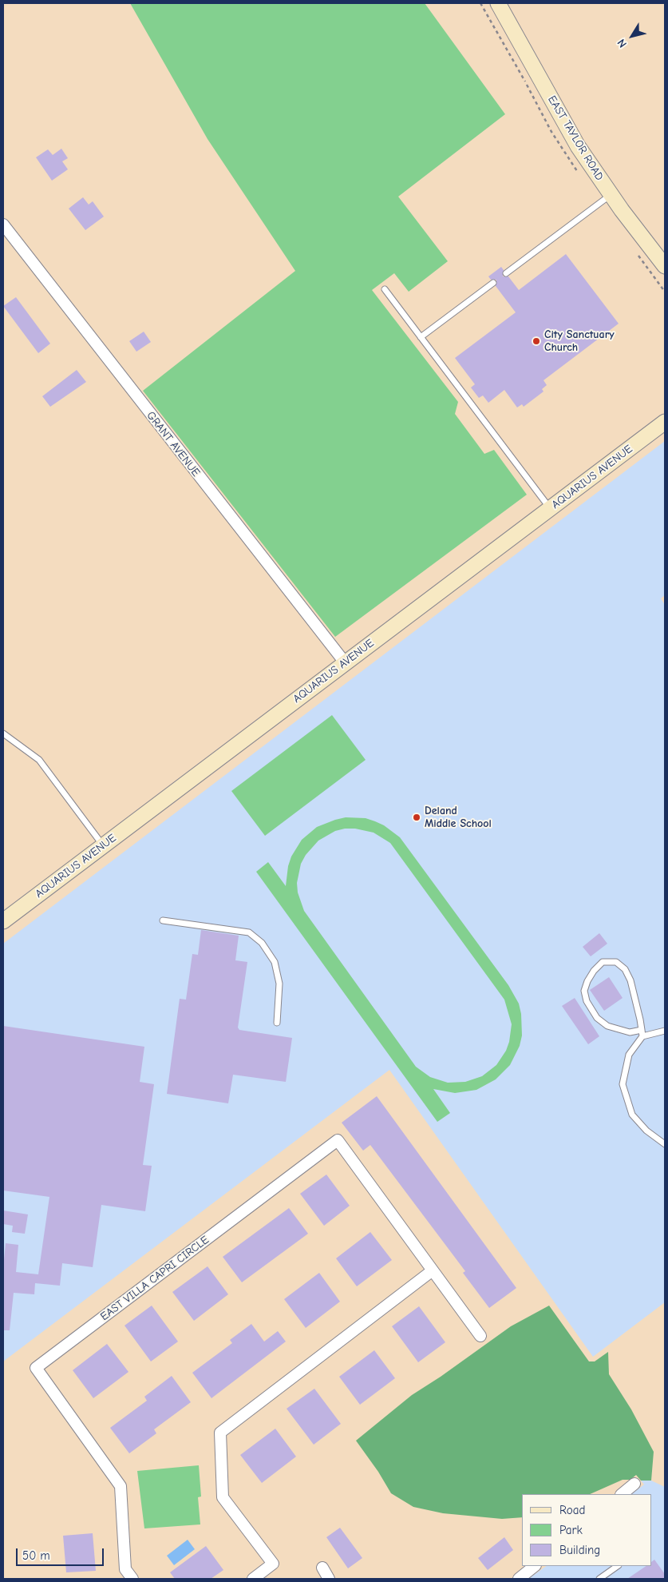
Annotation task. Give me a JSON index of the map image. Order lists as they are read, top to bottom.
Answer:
{
  "streets": {
    "street": [
      "EAST TAYLOR ROAD",
      "GRANT AVENUE",
      "AQUARIUS AVENUE",
      "EAST VILLA CAPRI CIRCLE"
    ]
  },
  "crossings": [
    ["GRANT AVENUE", "AQUARIUS AVENUE"]
  ],
  "places": ["City Sanctuary Church", "Deland Middle School"],
  "legend": ["Road", "Park", "Building"],
  "scale_bar": "50 m",
  "north": "bottom left"
}
